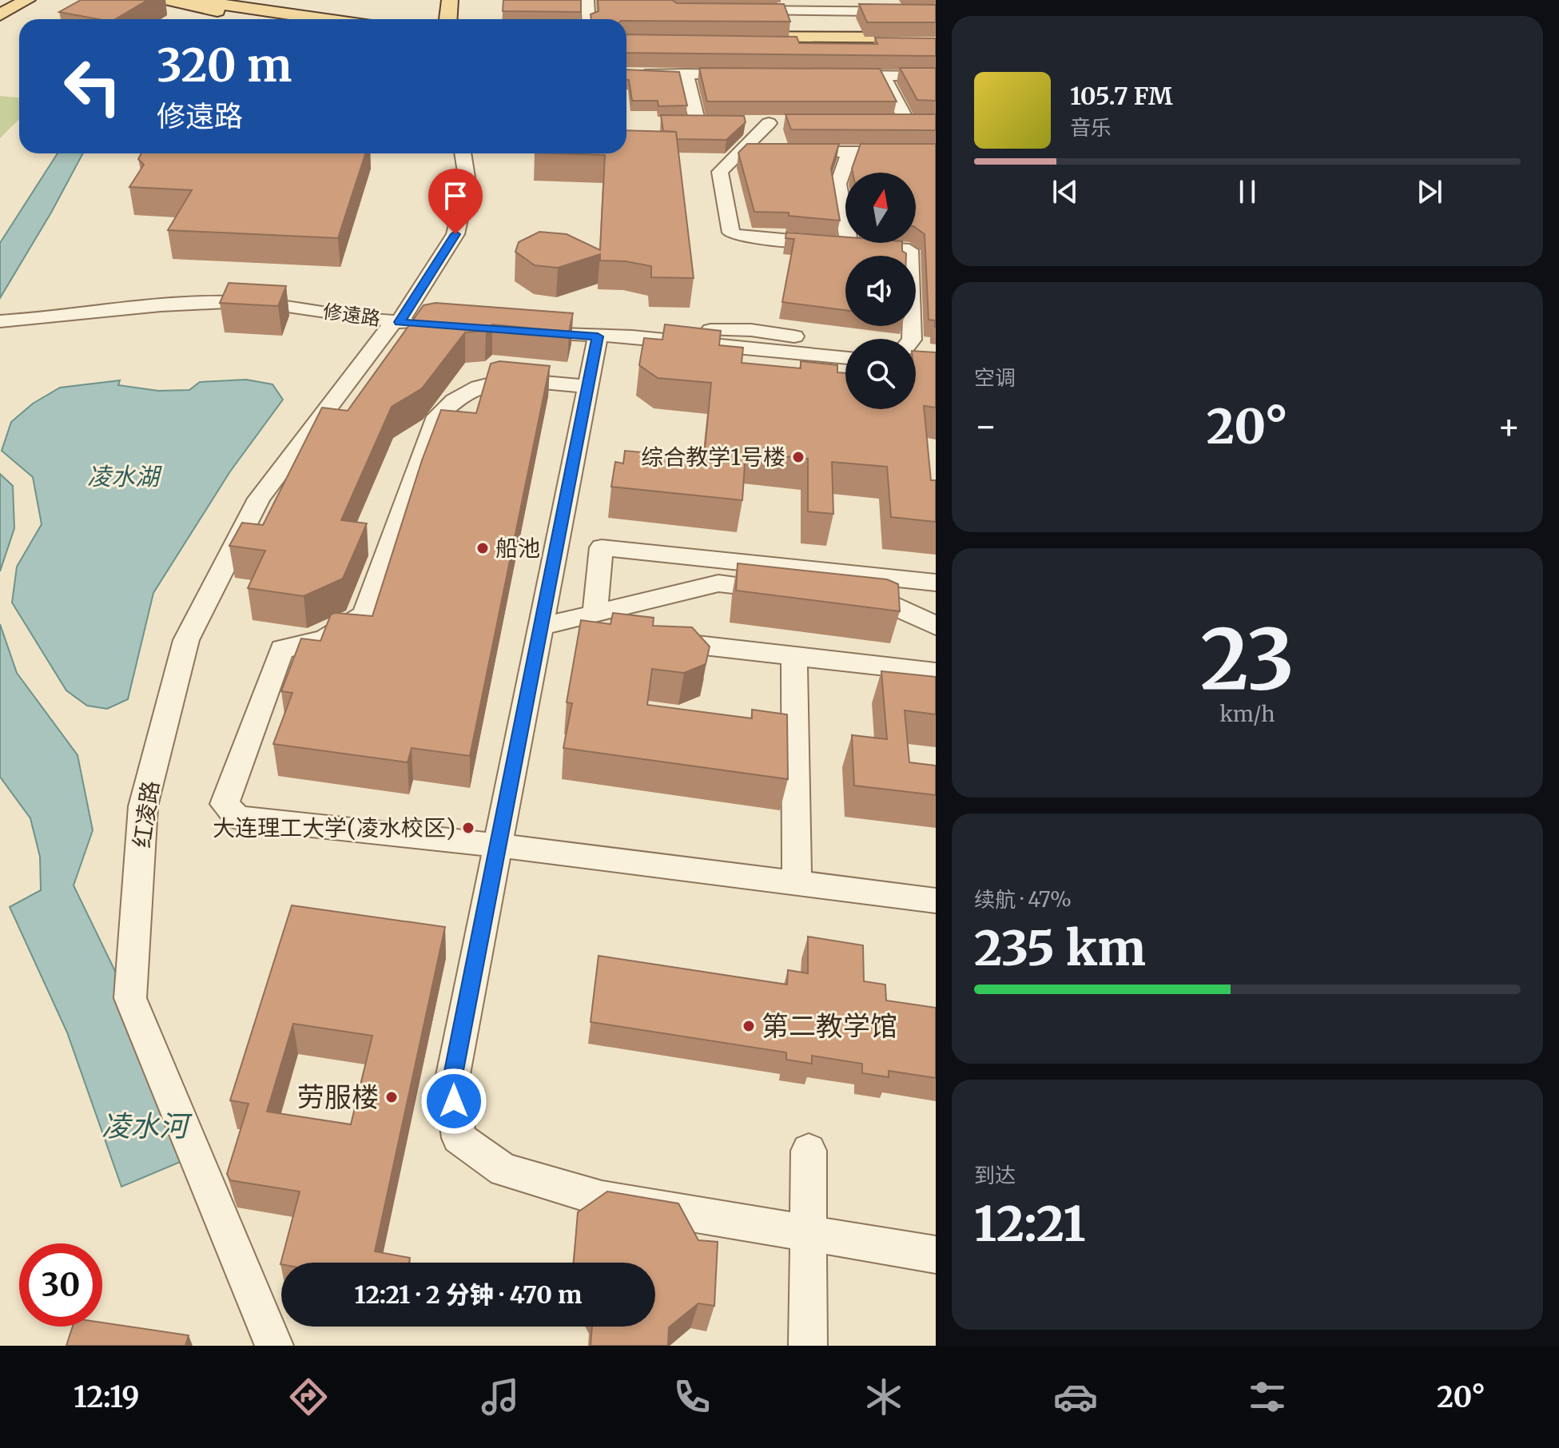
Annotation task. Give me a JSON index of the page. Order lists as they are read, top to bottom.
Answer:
{
  "streets": {
    "street": ["修遠路", "红凌路"]
  },
  "crossings": [
    ["修遠路", "红凌路"]
  ],
  "water": ["凌水湖", "凌水河"],
  "places": [
    "综合教学1号楼",
    "船池",
    "大连理工大学(凌水校区)",
    "第二教学馆",
    "劳服楼"
  ],
  "north": "top",
  "page": {
    "turn": ["320 m", "修遠路"],
    "song": ["105.7 FM", "音乐"],
    "tile": [
      "空调",
      ["23", "km/h"],
      ["续航 · 47%", "235 km"],
      ["到达", "12:21"]
    ],
    "heat": ["−", "20°", "+"],
    "limit": "30",
    "trip": "12:21 · 2 分钟 · 470 m",
    "tabs": ["12:19", "20°"]
  }
}
